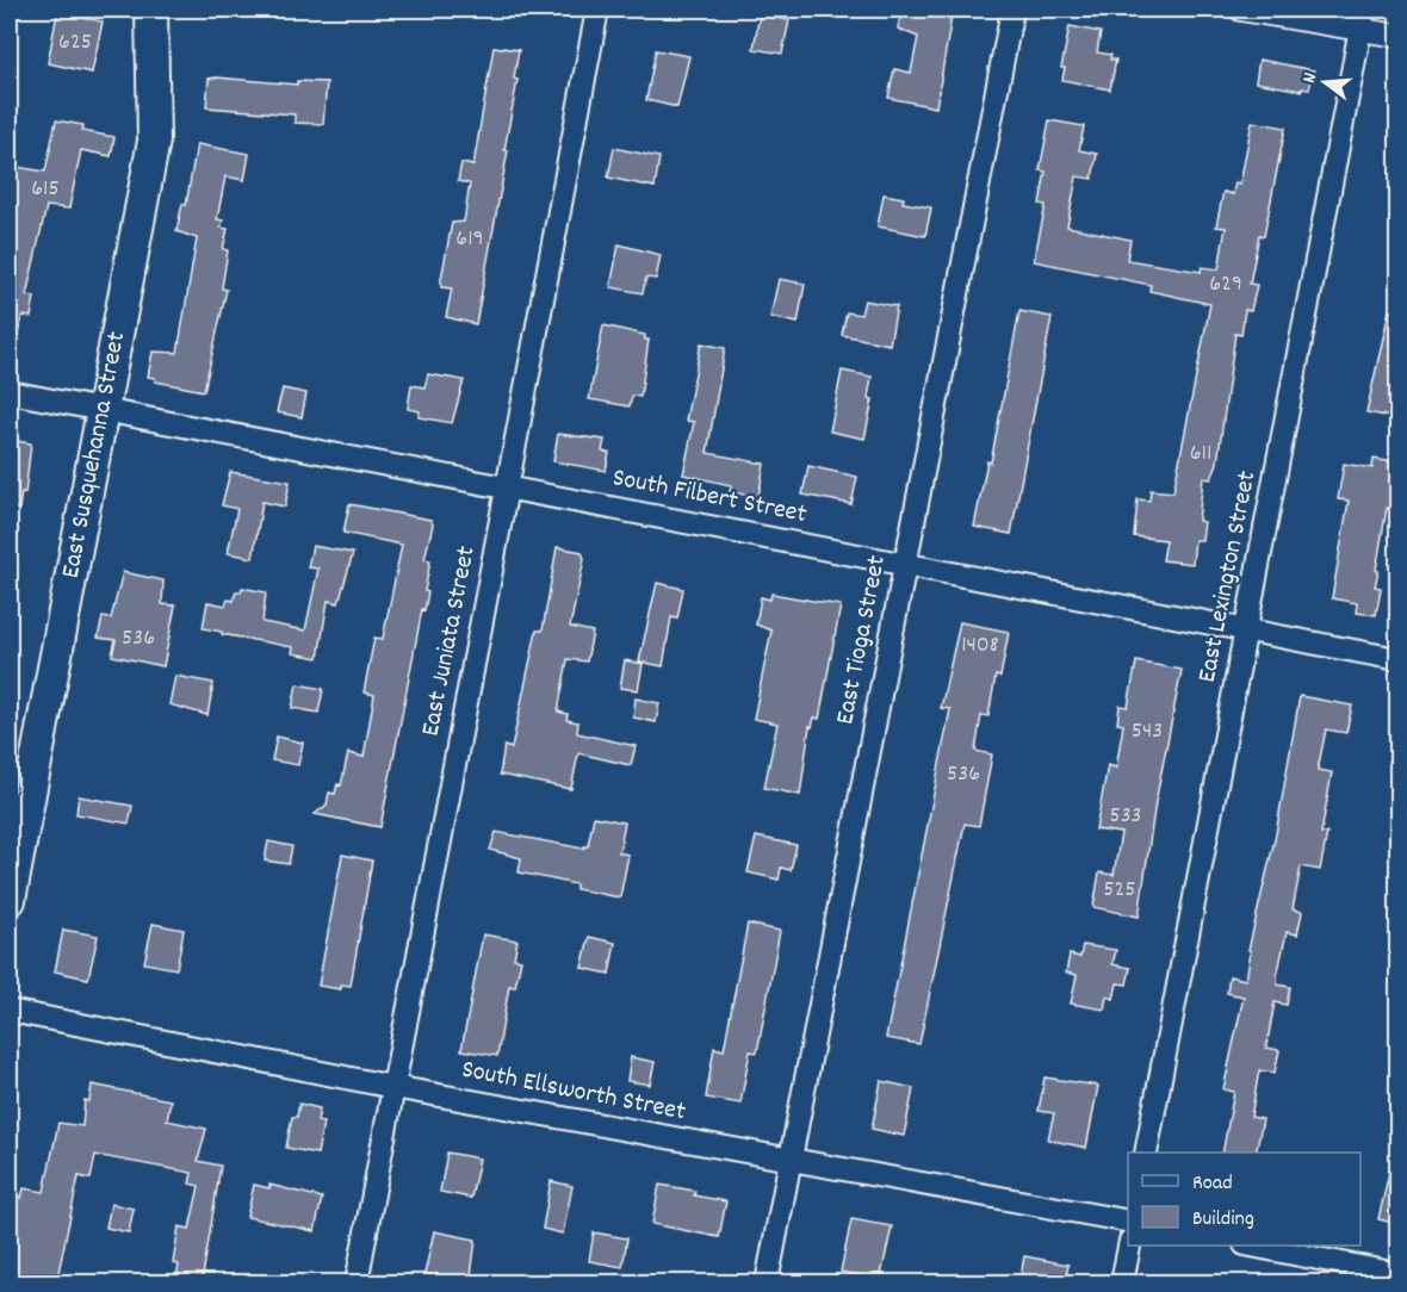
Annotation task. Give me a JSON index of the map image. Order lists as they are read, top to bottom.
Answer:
{
  "streets": {
    "main road": ["East Susquehanna Street"],
    "street": [
      "South Filbert Street",
      "East Lexington Street",
      "East Tioga Street",
      "East Juniata Street",
      "South Ellsworth Street"
    ]
  },
  "crossings": [
    ["East Susquehanna Street", "South Filbert Street"],
    ["South Filbert Street", "East Lexington Street"],
    ["South Filbert Street", "East Tioga Street"],
    ["South Filbert Street", "East Juniata Street"],
    ["East Tioga Street", "South Ellsworth Street"],
    ["East Juniata Street", "South Ellsworth Street"]
  ],
  "house_numbers": [
    "625",
    "615",
    "619",
    "629",
    "611",
    "536",
    "1408",
    "543",
    "536",
    "533",
    "525"
  ],
  "legend": ["Road", "Building"],
  "north": "left"
}
